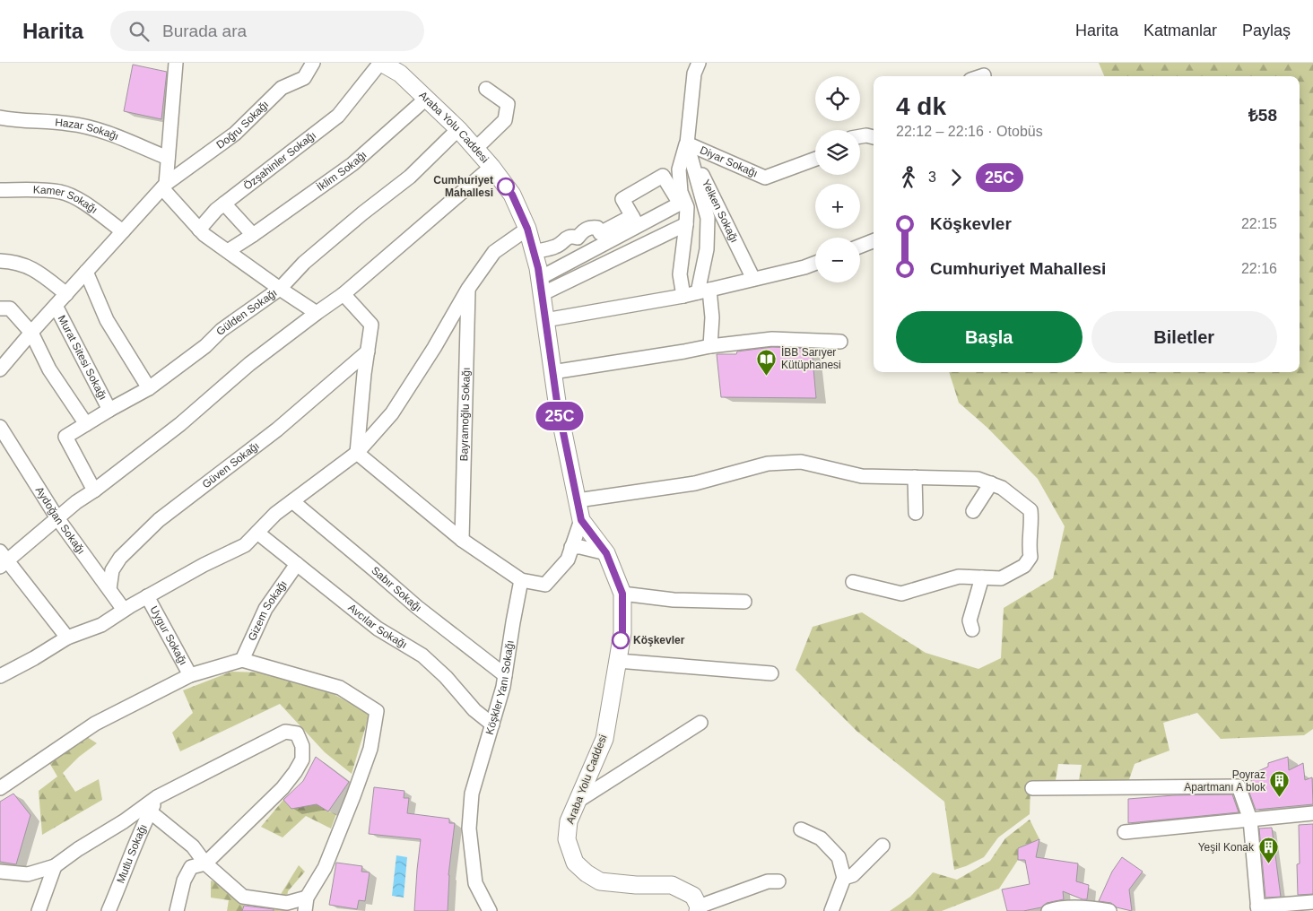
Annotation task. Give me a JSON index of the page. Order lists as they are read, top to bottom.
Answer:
{
  "streets": {
    "street": [
      "Doğru Sokağı",
      "Araba Yolu Caddesi",
      "Hazar Sokağı",
      "Özşahinler Sokağı",
      "Diyar Sokağı",
      "İklim Sokağı",
      "Kamer Sokağı",
      "Yelken Sokağı",
      "Gülden Sokağı",
      "Murat Sitesi Sokağı",
      "Bayramoğlu Sokağı",
      "Güven Sokağı",
      "Aydoğan Sokağı",
      "Sabır Sokağı",
      "Gizem Sokağı",
      "Avcılar Sokağı",
      "Uygur Sokağı",
      "Köşkler Yanı Sokağı",
      "Mutlu Sokağı"
    ]
  },
  "crossings": [
    ["Doğru Sokağı", "Kamer Sokağı"],
    ["Doğru Sokağı", "Murat Sitesi Sokağı"],
    ["Araba Yolu Caddesi", "Özşahinler Sokağı"],
    ["Araba Yolu Caddesi", "İklim Sokağı"],
    ["Araba Yolu Caddesi", "Gülden Sokağı"],
    ["Diyar Sokağı", "Yelken Sokağı"],
    ["Gülden Sokağı", "Murat Sitesi Sokağı"],
    ["Güven Sokağı", "Aydoğan Sokağı"],
    ["Sabır Sokağı", "Köşkler Yanı Sokağı"],
    ["Gizem Sokağı", "Avcılar Sokağı"],
    ["Avcılar Sokağı", "Köşkler Yanı Sokağı"]
  ],
  "places": {
    "other": ["Cumhuriyet Mahallesi", "Köşkevler"],
    "library": ["İBB Sarıyer Kütüphanesi"],
    "building": ["Poyraz Apartmanı A blok", "Yeşil Konak"]
  },
  "lines": ["bus line 25C"],
  "page": {
    "header": "Harita",
    "search": "Burada ara",
    "nav": ["Harita", "Katmanlar", "Paylaş"],
    "on_map": "25C",
    "map_buttons": ["+", "−"],
    "heading": ["4 dk", "22:12 – 22:16 · Otobüs", "₺58"],
    "legs": ["3", "25C"],
    "list": [
      {
        "name": "Köşkevler",
        "value": "22:15"
      },
      {
        "name": "Cumhuriyet Mahallesi",
        "value": "22:16"
      }
    ],
    "buttons": ["Başla", "Biletler"]
  }
}
